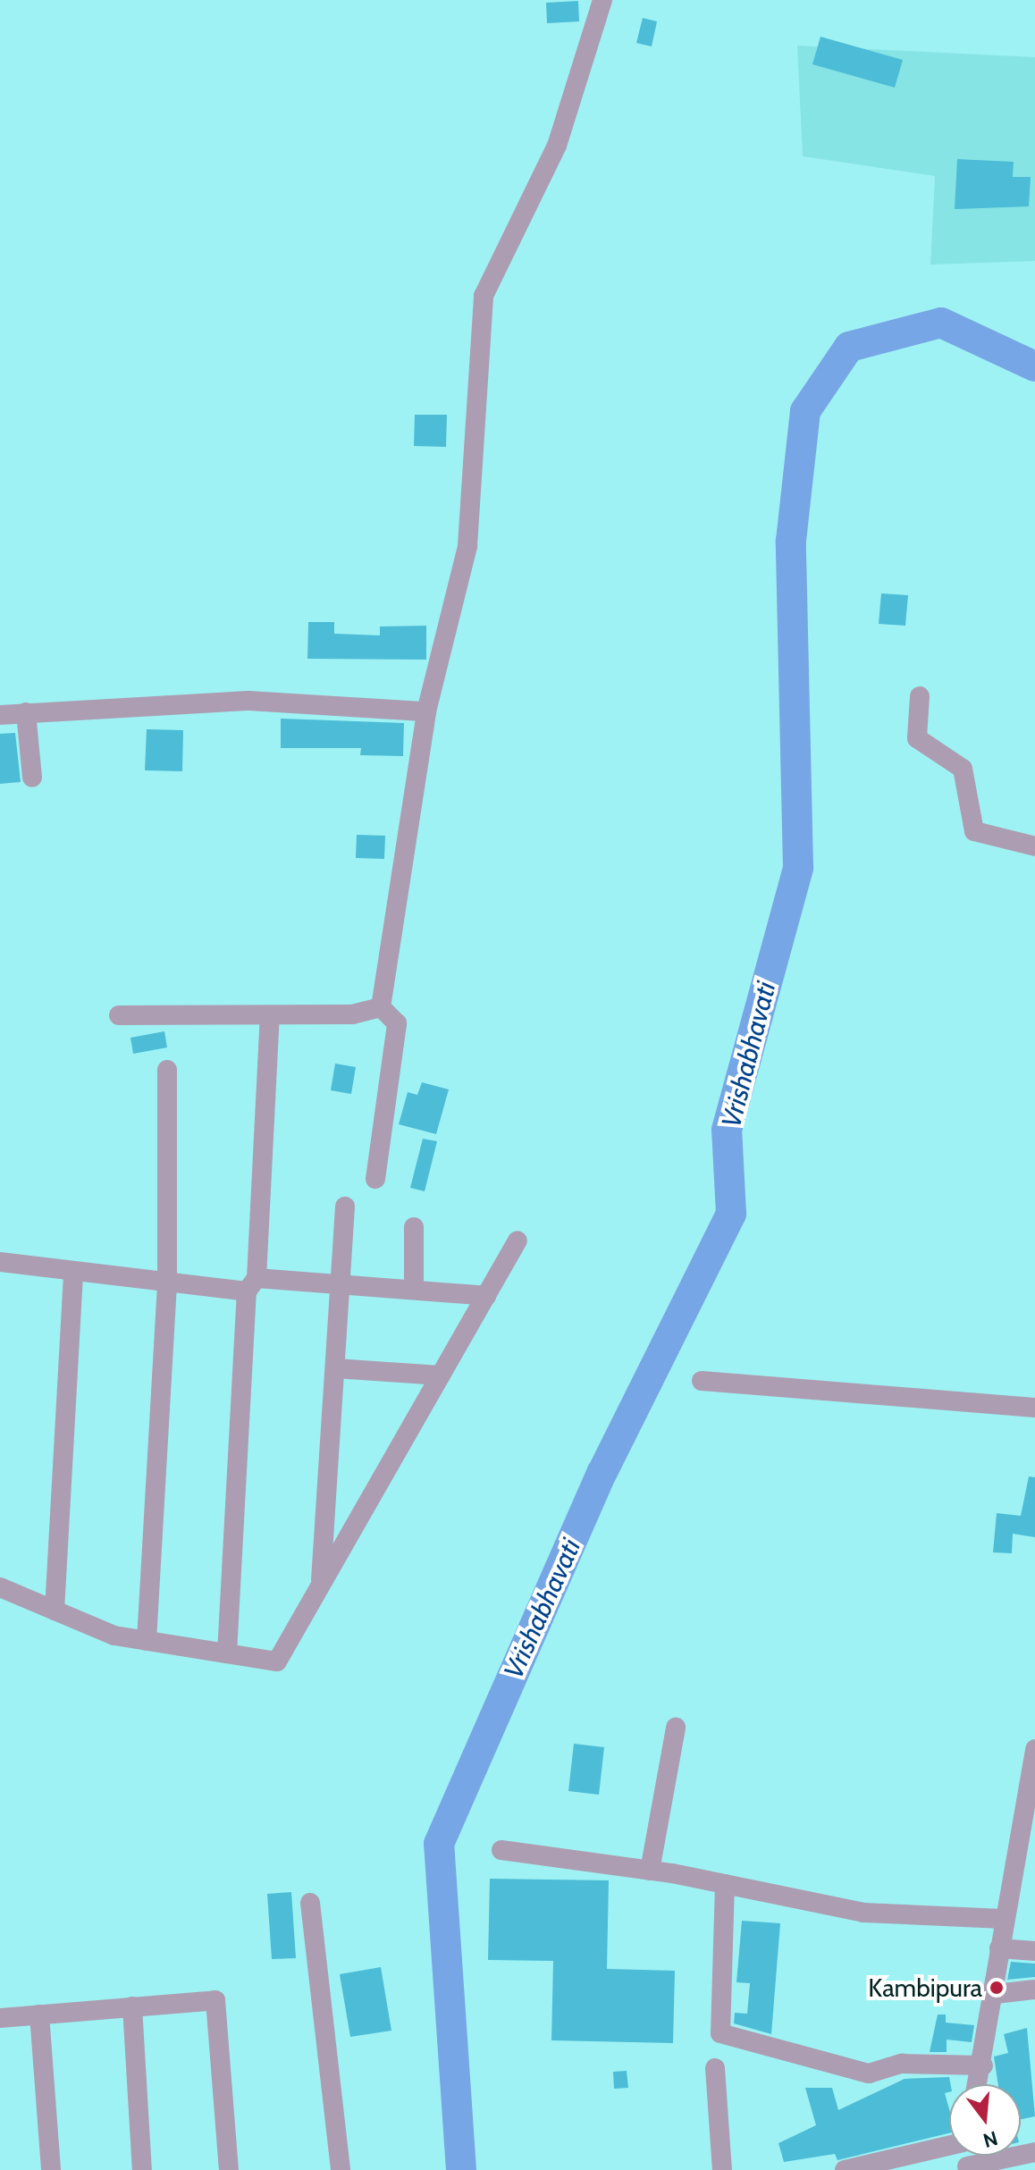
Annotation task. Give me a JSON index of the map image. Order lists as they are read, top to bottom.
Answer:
{
  "water": ["Vrishabhavati"],
  "places": ["Kambipura"],
  "north": "bottom"
}
